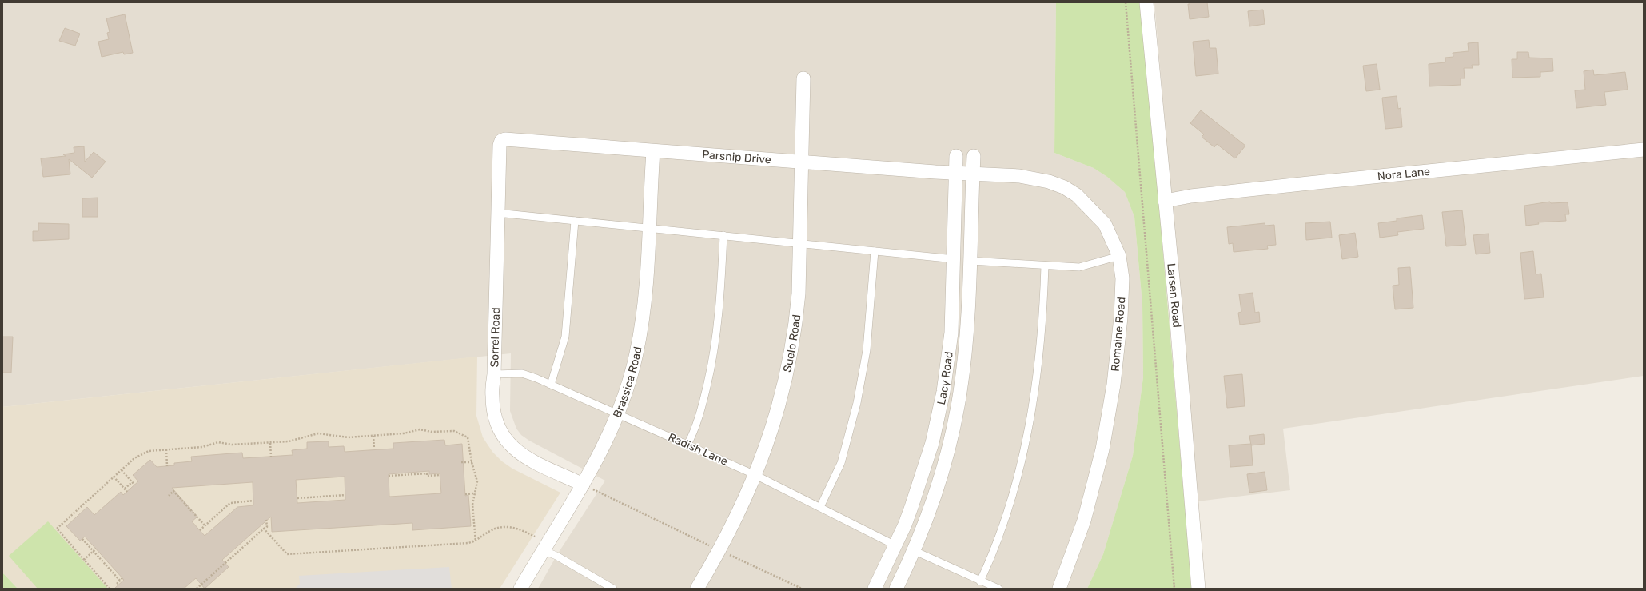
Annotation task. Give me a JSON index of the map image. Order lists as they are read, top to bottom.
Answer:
{
  "streets": {
    "street": [
      "Parsnip Drive",
      "Nora Lane",
      "Larsen Road",
      "Romaine Road",
      "Sorrel Road",
      "Suelo Road",
      "Lacy Road",
      "Brassica Road"
    ],
    "lane": ["Radish Lane"]
  },
  "crossings": [
    ["Parsnip Drive", "Romaine Road"],
    ["Parsnip Drive", "Sorrel Road"],
    ["Parsnip Drive", "Suelo Road"],
    ["Parsnip Drive", "Lacy Road"],
    ["Parsnip Drive", "Brassica Road"],
    ["Nora Lane", "Larsen Road"],
    ["Romaine Road", "Lacy Road"],
    ["Sorrel Road", "Brassica Road"],
    ["Sorrel Road", "Radish Lane"],
    ["Suelo Road", "Radish Lane"],
    ["Lacy Road", "Radish Lane"],
    ["Brassica Road", "Radish Lane"]
  ]
}
